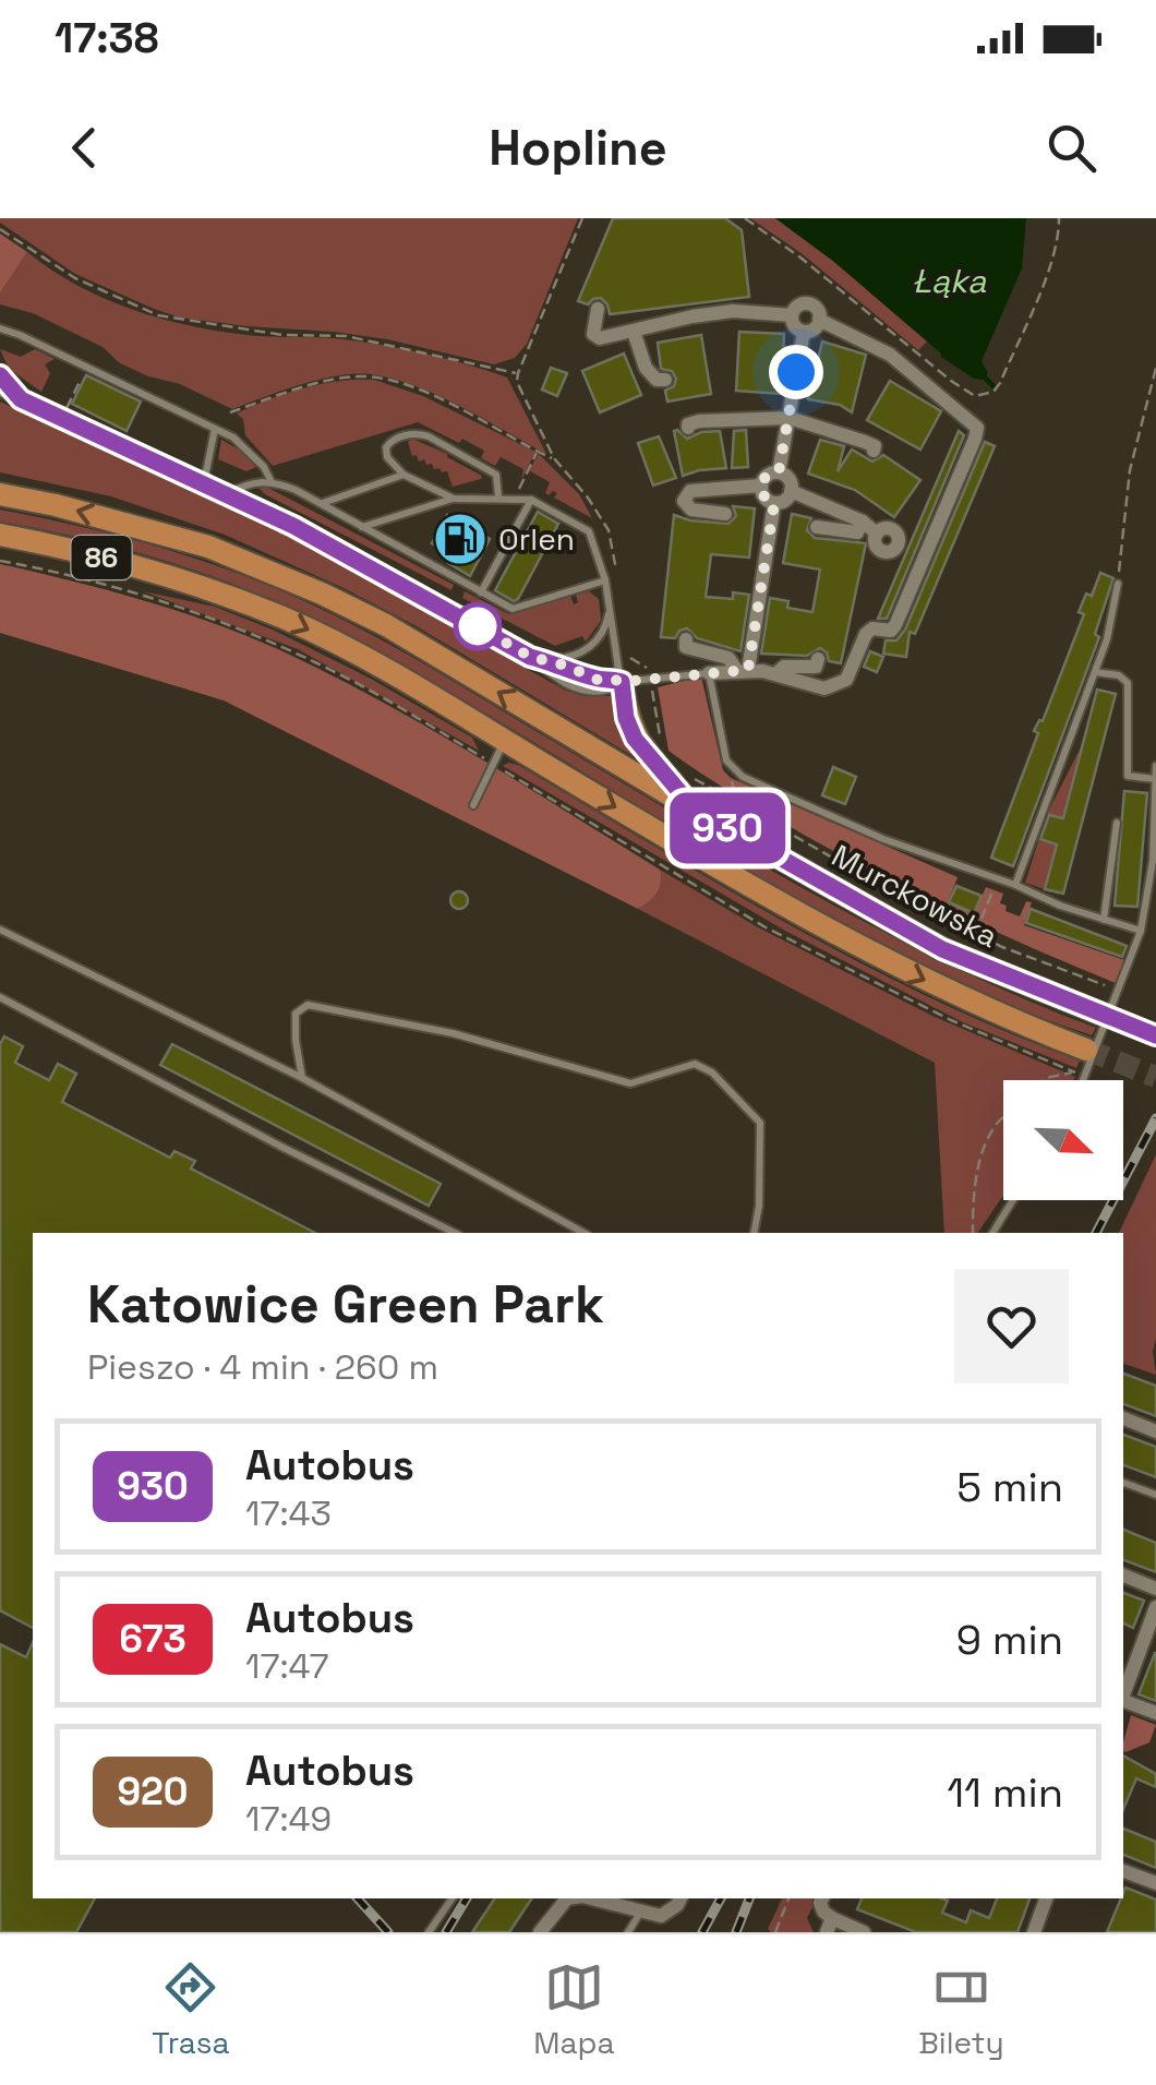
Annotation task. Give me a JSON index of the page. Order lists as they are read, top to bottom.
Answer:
{
  "streets": {
    "highway": ["86", "Murckowska"]
  },
  "water": ["Łąka"],
  "places": {
    "fuel station": ["Orlen"]
  },
  "lines": ["bus line 930"],
  "north": "bottom right",
  "page": {
    "status": "17:38",
    "header": "Hopline",
    "on_map": "930",
    "heading": ["Katowice Green Park", "Pieszo · 4 min · 260 m"],
    "list": [
      {
        "mark": "930",
        "name": "Autobus",
        "note": "17:43",
        "value": "5 min"
      },
      {
        "mark": "673",
        "name": "Autobus",
        "note": "17:47",
        "value": "9 min"
      },
      {
        "mark": "920",
        "name": "Autobus",
        "note": "17:49",
        "value": "11 min"
      }
    ],
    "tabs": ["Trasa", "Mapa", "Bilety"]
  }
}
